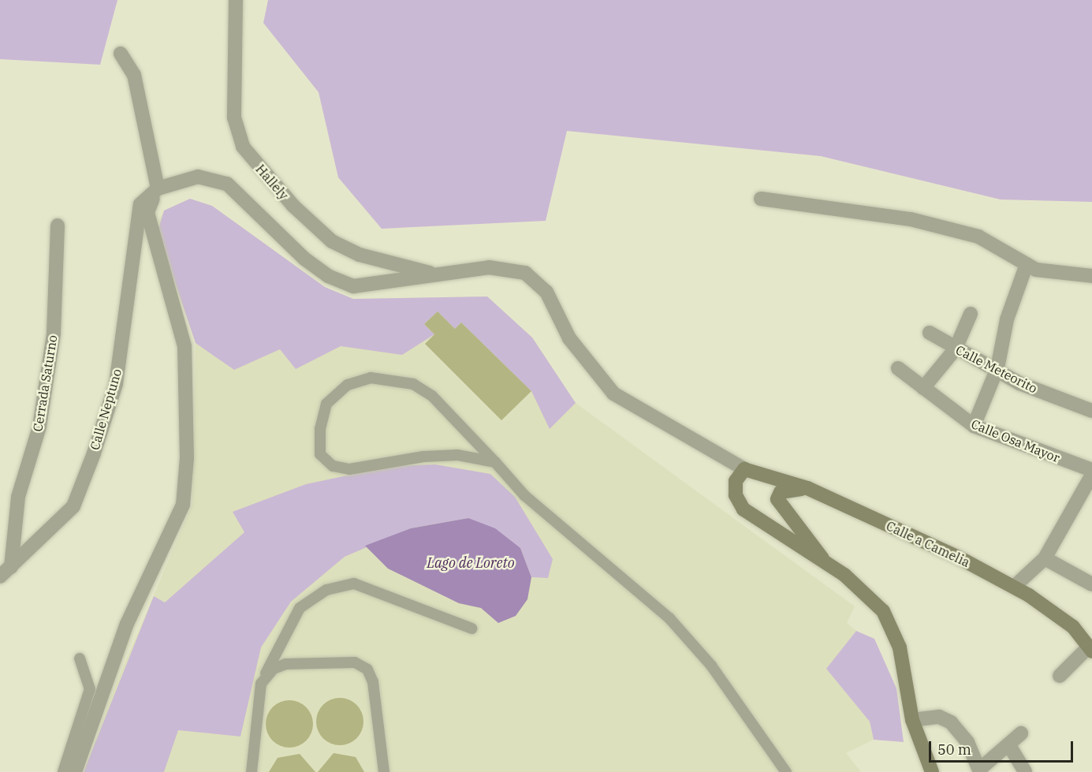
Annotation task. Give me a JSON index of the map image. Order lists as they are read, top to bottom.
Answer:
{
  "streets": {
    "main road": ["Calle a Camelia"],
    "street": [
      "Hallely",
      "Calle Meteorito",
      "Cerrada Saturno",
      "Calle Neptuno",
      "Calle Osa Mayor"
    ]
  },
  "crossings": [
    ["Cerrada Saturno", "Calle Neptuno"]
  ],
  "water": ["Lago de Loreto"],
  "scale_bar": "50 m"
}
